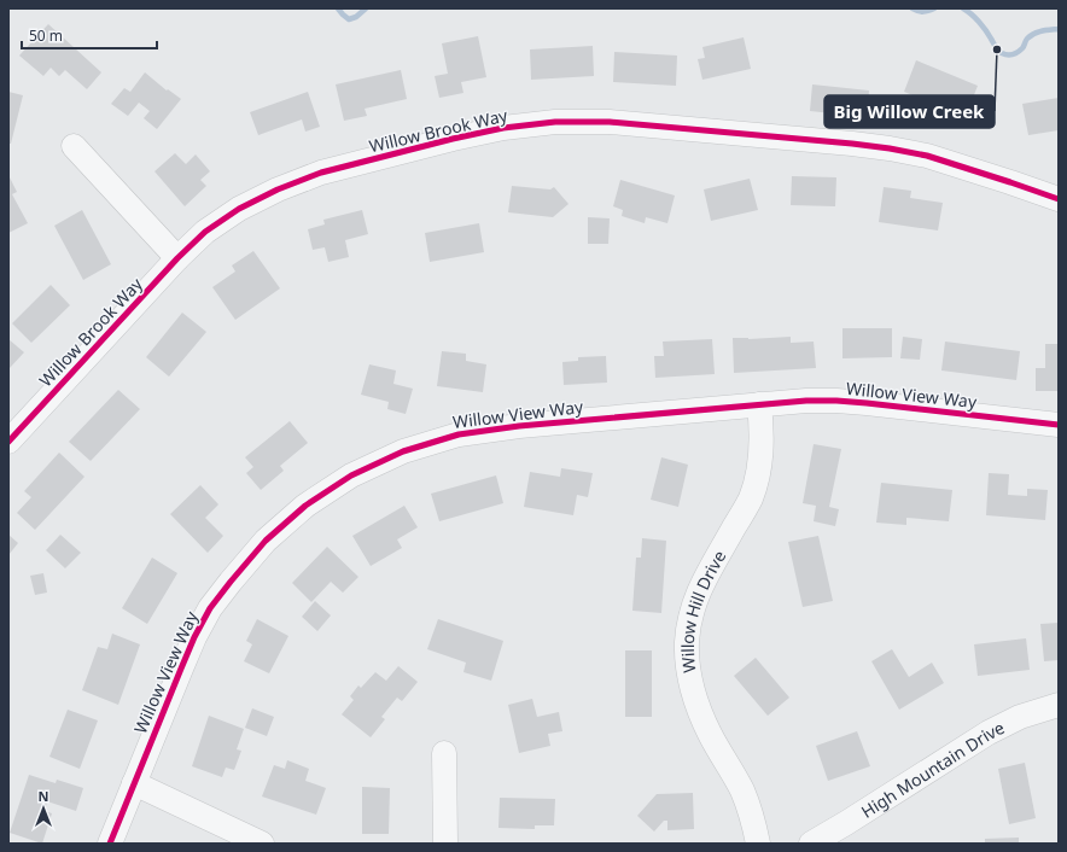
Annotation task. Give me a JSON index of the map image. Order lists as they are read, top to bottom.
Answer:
{
  "streets": {
    "street": [
      "Willow Brook Way",
      "Willow View Way",
      "Willow Hill Drive",
      "High Mountain Drive"
    ]
  },
  "crossings": [
    ["Willow View Way", "Willow Hill Drive"]
  ],
  "places": ["Big Willow Creek"],
  "scale_bar": "50 m",
  "north": "top"
}
